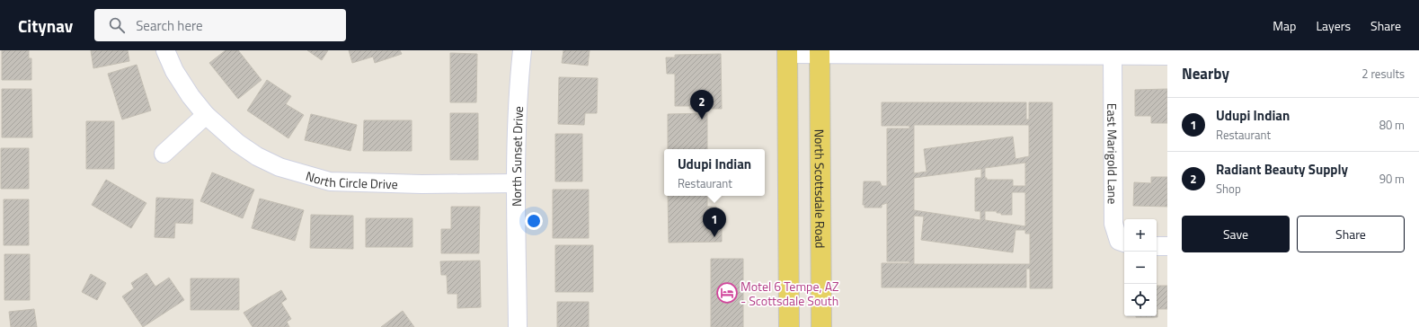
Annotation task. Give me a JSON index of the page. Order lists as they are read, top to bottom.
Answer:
{
  "streets": {
    "main road": ["North Scottsdale Road"],
    "street": ["East Marigold Lane", "North Sunset Drive", "North Circle Drive"]
  },
  "crossings": [
    ["North Sunset Drive", "North Circle Drive"]
  ],
  "places": {
    "hotel": ["Motel 6 Tempe, AZ - Scottsdale South"]
  },
  "page": {
    "header": "Citynav",
    "search": "Search here",
    "nav": ["Map", "Layers", "Share"],
    "heading": ["Nearby", "2 results"],
    "pins": ["2", "1"],
    "list": [
      {
        "mark": "1",
        "name": "Udupi Indian",
        "note": "Restaurant",
        "value": "80 m"
      },
      {
        "mark": "2",
        "name": "Radiant Beauty Supply",
        "note": "Shop",
        "value": "90 m"
      }
    ],
    "popup": ["Udupi Indian", "Restaurant"],
    "buttons": ["Save", "Share"],
    "map_buttons": ["+", "−"]
  }
}
